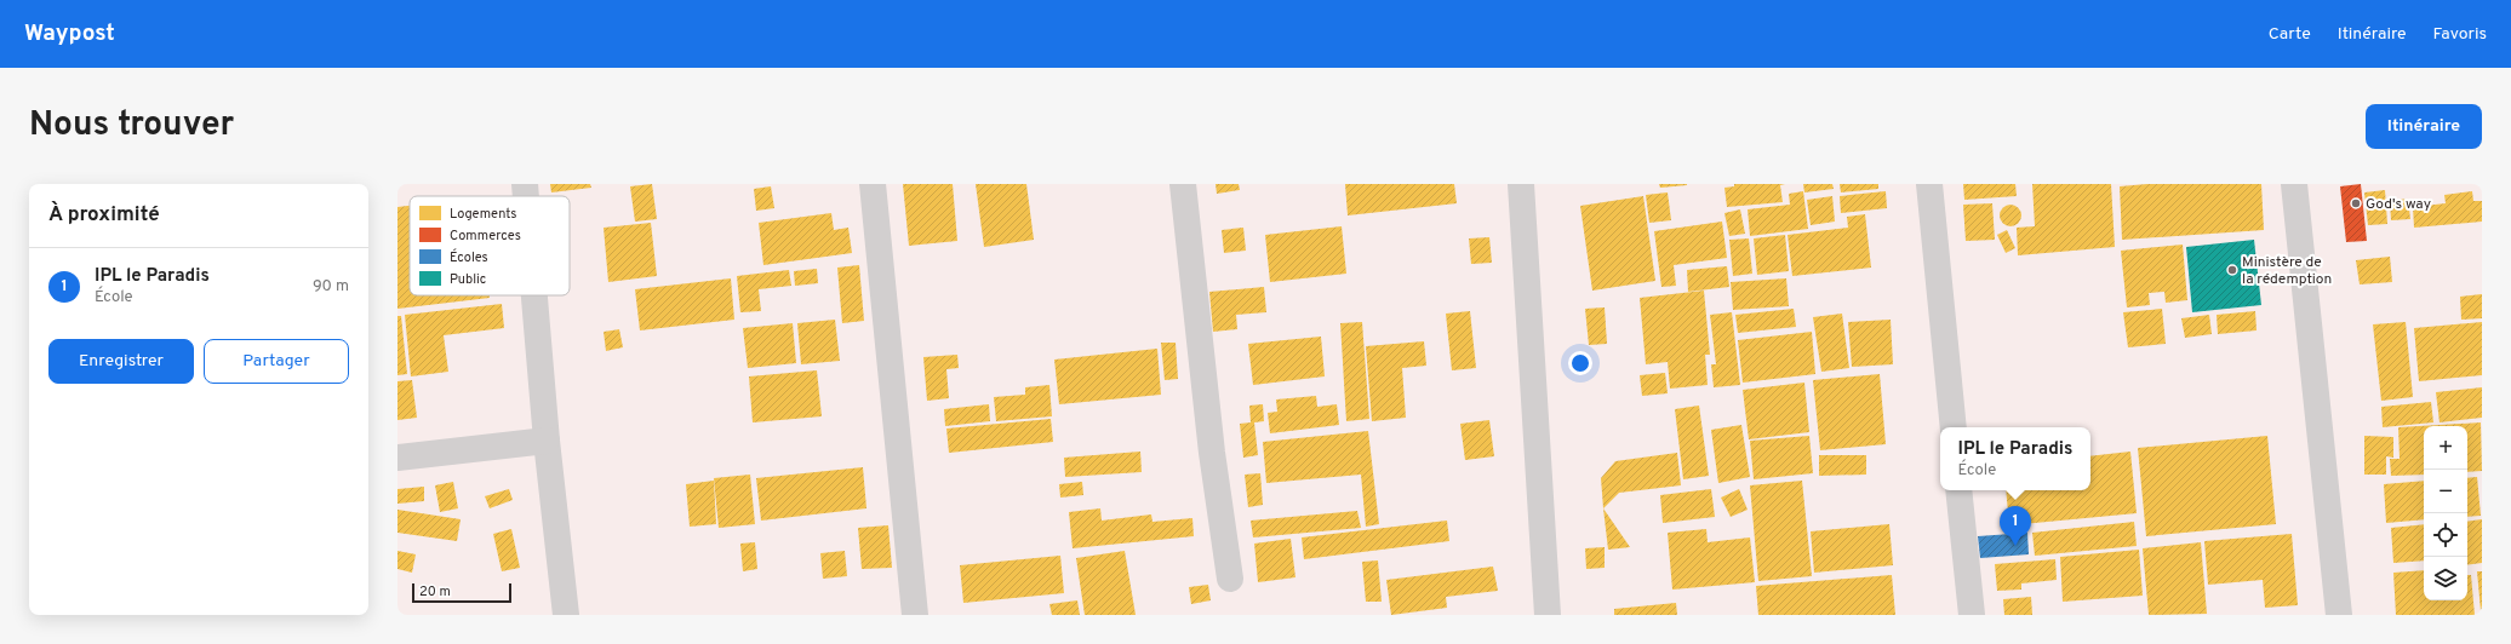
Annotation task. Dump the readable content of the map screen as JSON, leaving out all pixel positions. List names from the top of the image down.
{
  "places": ["God's way", "Ministère de la rédemption"],
  "legend": [
    "Logements",
    "Commerces",
    "Écoles",
    "Public"
  ],
  "scale_bar": "20 m",
  "page": {
    "header": "Waypost",
    "nav": ["Carte", "Itinéraire", "Favoris"],
    "title": "Nous trouver",
    "buttons": [
      "Itinéraire",
      ["Enregistrer", "Partager"]
    ],
    "heading": "À proximité",
    "list": [
      {
        "mark": "1",
        "name": "IPL le Paradis",
        "note": "École",
        "value": "90 m"
      }
    ],
    "map_buttons": ["+", "−"],
    "popup": ["IPL le Paradis", "École"],
    "pins": "1",
    "scale": "20 m"
  }
}
